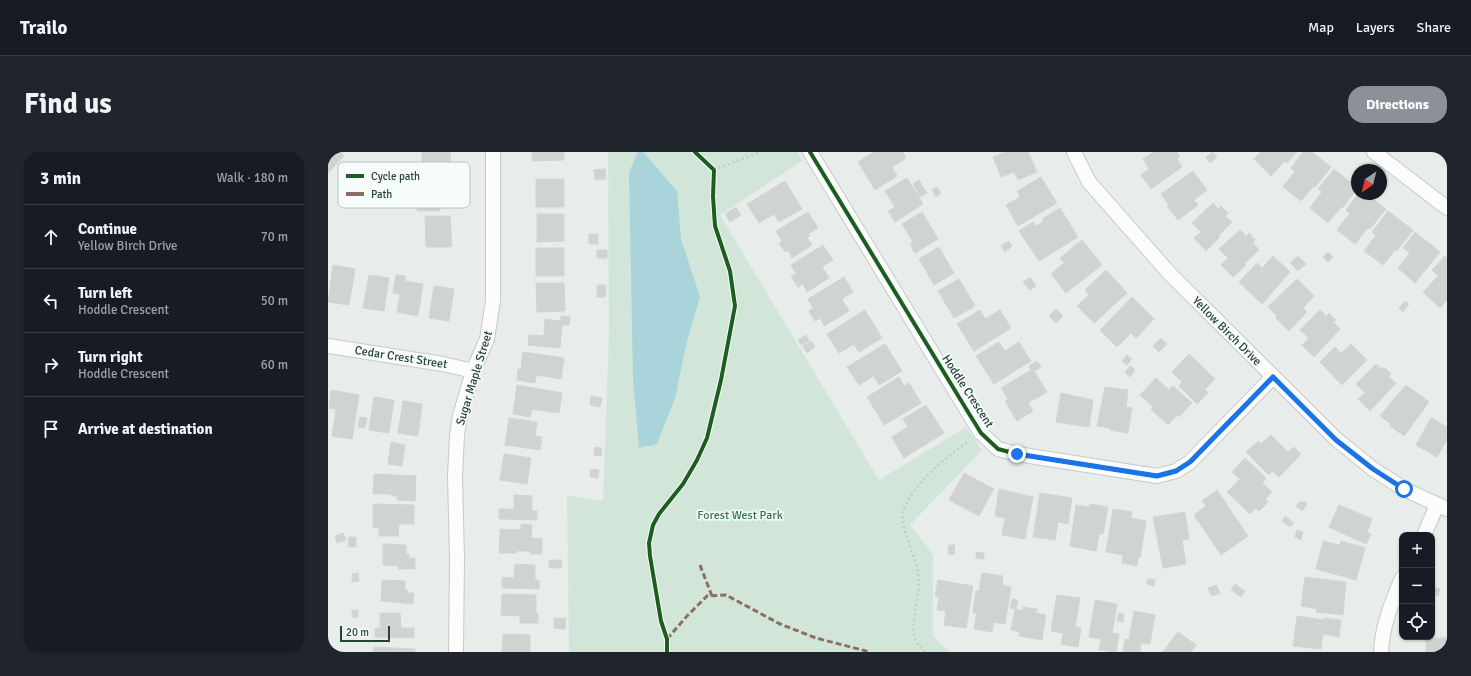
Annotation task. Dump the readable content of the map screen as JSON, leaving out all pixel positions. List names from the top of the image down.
{
  "streets": {
    "street": [
      "Yellow Birch Drive",
      "Cedar Crest Street",
      "Sugar Maple Street",
      "Hoddle Crescent"
    ]
  },
  "crossings": [
    ["Yellow Birch Drive", "Hoddle Crescent"],
    ["Cedar Crest Street", "Sugar Maple Street"]
  ],
  "parks": ["Forest West Park"],
  "legend": ["Cycle path", "Path"],
  "scale_bar": "20 m",
  "north": "bottom left",
  "page": {
    "header": "Trailo",
    "nav": ["Map", "Layers", "Share"],
    "buttons": "Directions",
    "title": "Find us",
    "heading": ["3 min", "Walk · 180 m"],
    "list": [
      ["Continue", "Yellow Birch Drive", "70 m"],
      ["Turn left", "Hoddle Crescent", "50 m"],
      ["Turn right", "Hoddle Crescent", "60 m"],
      "Arrive at destination"
    ],
    "map_buttons": ["+", "−"],
    "scale": "20 m"
  }
}
